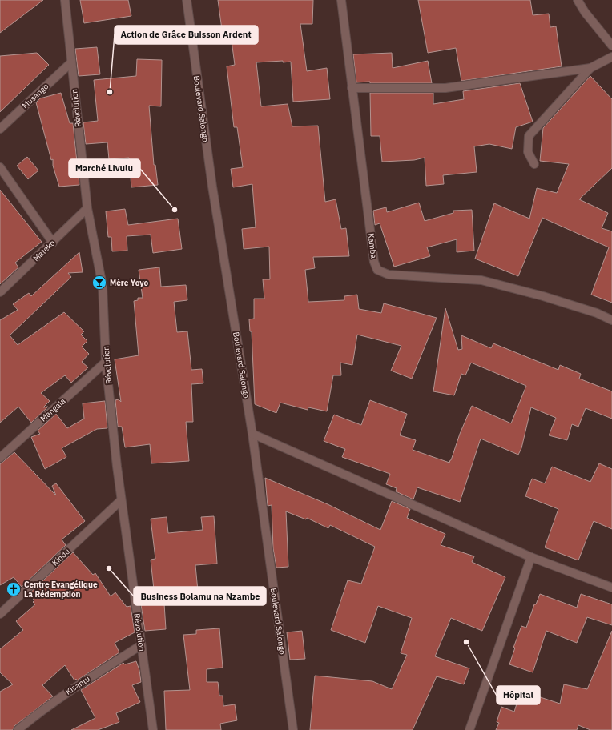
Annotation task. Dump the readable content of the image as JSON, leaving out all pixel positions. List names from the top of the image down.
{
  "streets": {
    "street": [
      "Musango",
      "Révolution",
      "Boulevard Salongo",
      "Kamba",
      "Mateko",
      "Mangala",
      "Kindu",
      "Kisantu"
    ]
  },
  "crossings": [
    ["Musango", "Révolution"],
    ["Révolution", "Mateko"],
    ["Révolution", "Mangala"],
    ["Révolution", "Kindu"],
    ["Révolution", "Kisantu"]
  ],
  "places": {
    "other": [
      "Action de Grâce Buisson Ardent",
      "Marché Livulu",
      "Business Bolamu na Nzambe",
      "Hôpital"
    ],
    "bar": ["Mère Yoyo"],
    "church": ["Centre Evangélique La Rédemption"]
  }
}
